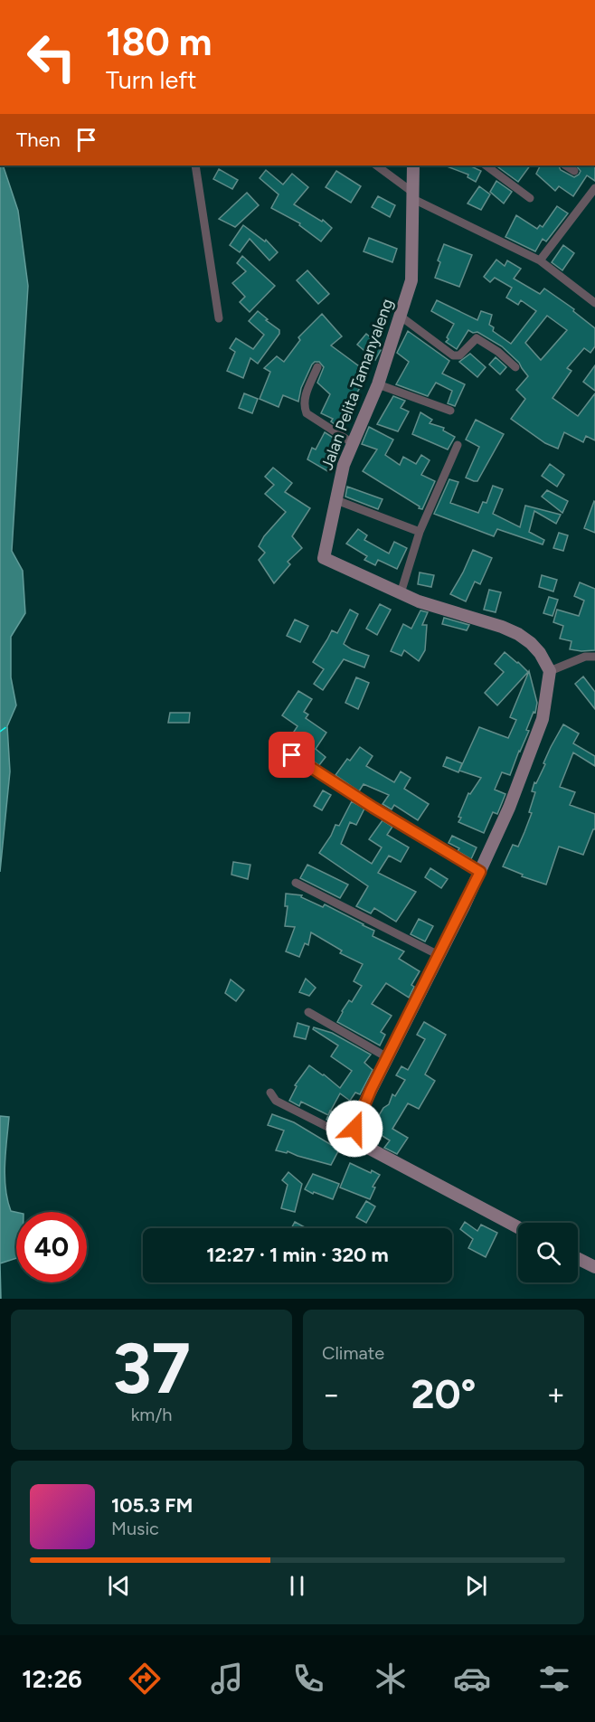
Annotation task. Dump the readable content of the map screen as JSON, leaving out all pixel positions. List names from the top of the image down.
{
  "streets": {
    "street": ["Jalan Pelita Tamanyaleng"]
  },
  "page": {
    "turn": ["180 m", "Turn left"],
    "then": "Then",
    "limit": "40",
    "trip": "12:27 · 1 min · 320 m",
    "tile": [
      ["37", "km/h"],
      "Climate"
    ],
    "heat": ["−", "20°", "+"],
    "song": ["105.3 FM", "Music"],
    "tabs": "12:26"
  }
}
